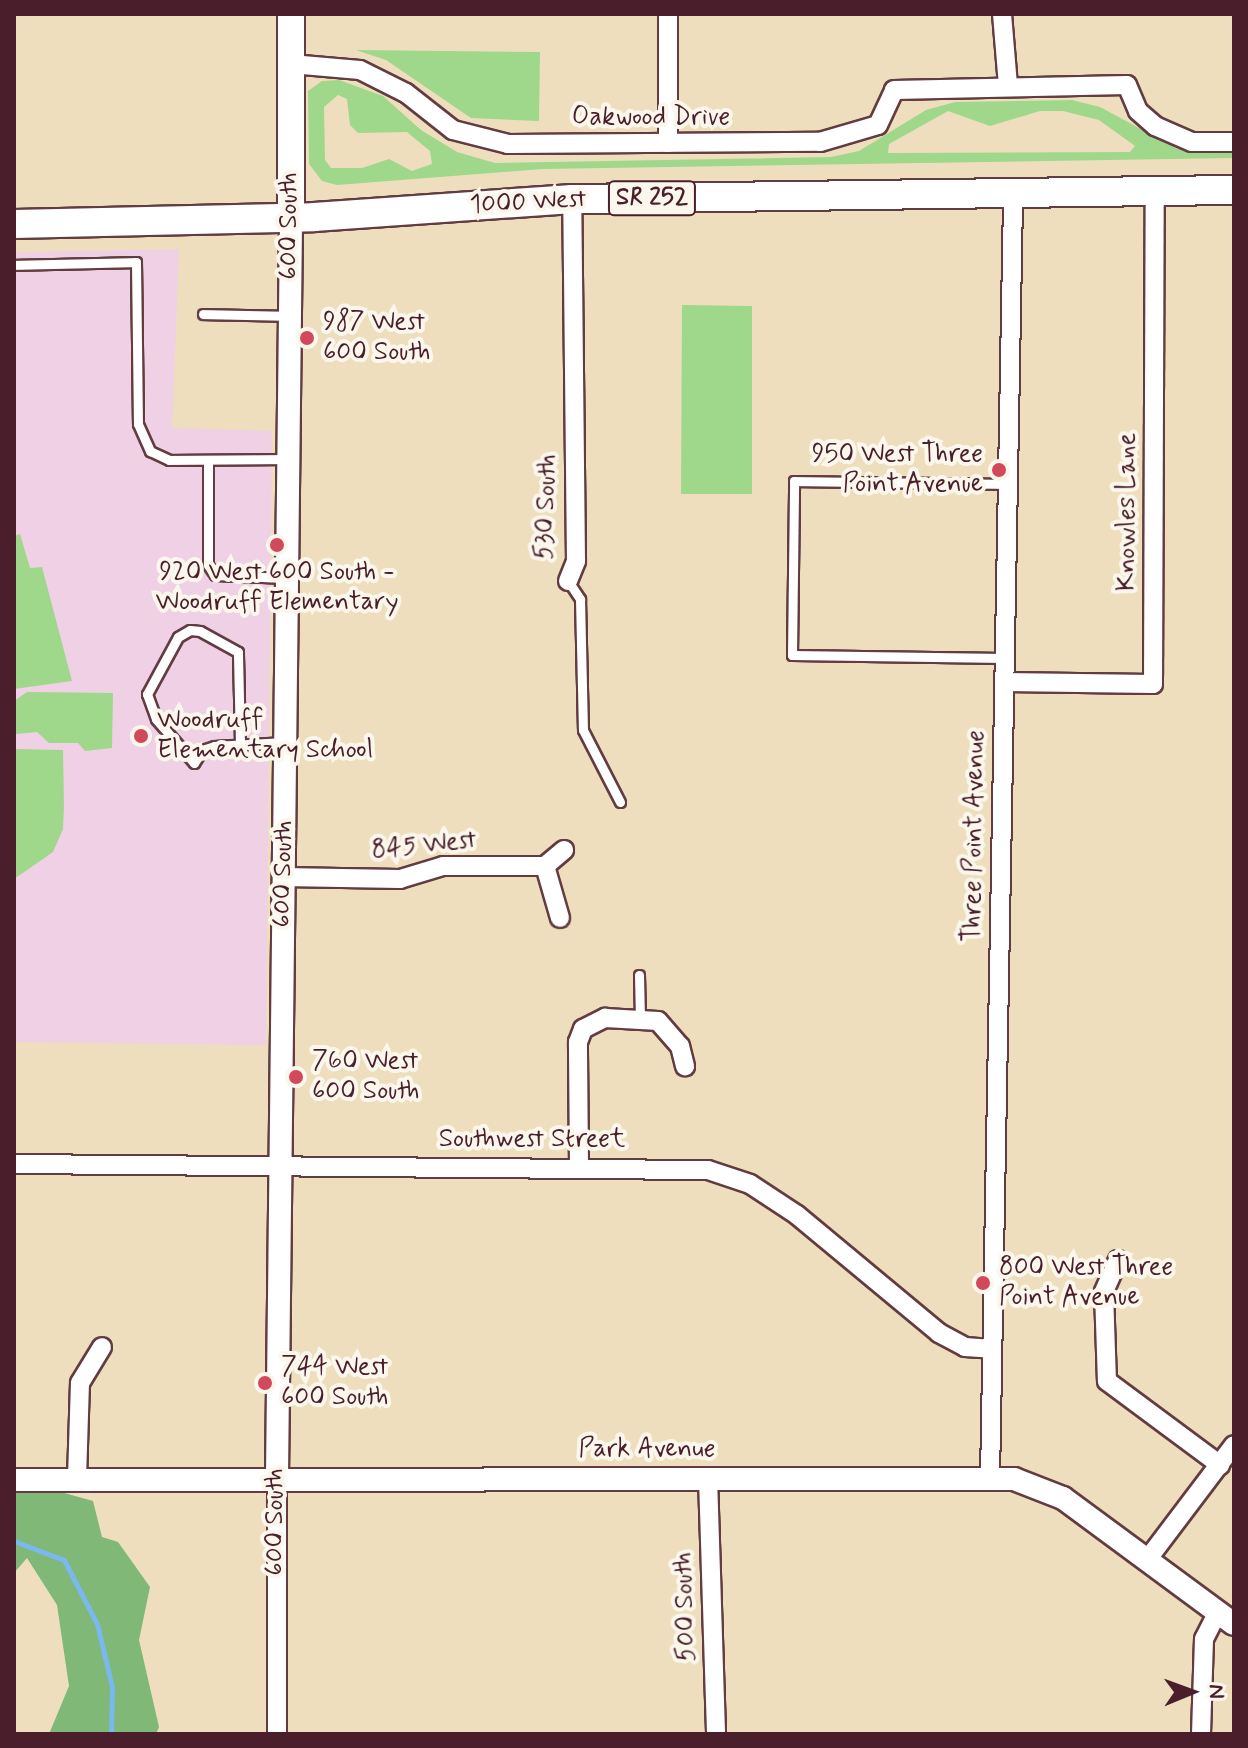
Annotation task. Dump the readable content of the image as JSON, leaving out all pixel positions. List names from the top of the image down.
{
  "streets": {
    "main road": ["SR 252", "1000 West", "600 South"],
    "street": [
      "Oakwood Drive",
      "530 South",
      "Knowles Lane",
      "Three Point Avenue",
      "845 West",
      "Southwest Street",
      "Park Avenue",
      "500 South"
    ]
  },
  "crossings": [
    ["Oakwood Drive", "600 South"],
    ["1000 West", "600 South"],
    ["1000 West", "530 South"],
    ["1000 West", "Knowles Lane"],
    ["1000 West", "Three Point Avenue"],
    ["600 South", "845 West"],
    ["600 South", "Southwest Street"],
    ["600 South", "Park Avenue"],
    ["Knowles Lane", "Three Point Avenue"],
    ["Three Point Avenue", "Southwest Street"],
    ["Three Point Avenue", "Park Avenue"],
    ["Park Avenue", "500 South"]
  ],
  "places": [
    "987 West 600 South",
    "950 West Three Point Avenue",
    "920 West 600 South - Woodruff Elementary",
    "Woodruff Elementary School",
    "760 West 600 South",
    "800 West Three Point Avenue",
    "744 West 600 South"
  ],
  "north": "right"
}
